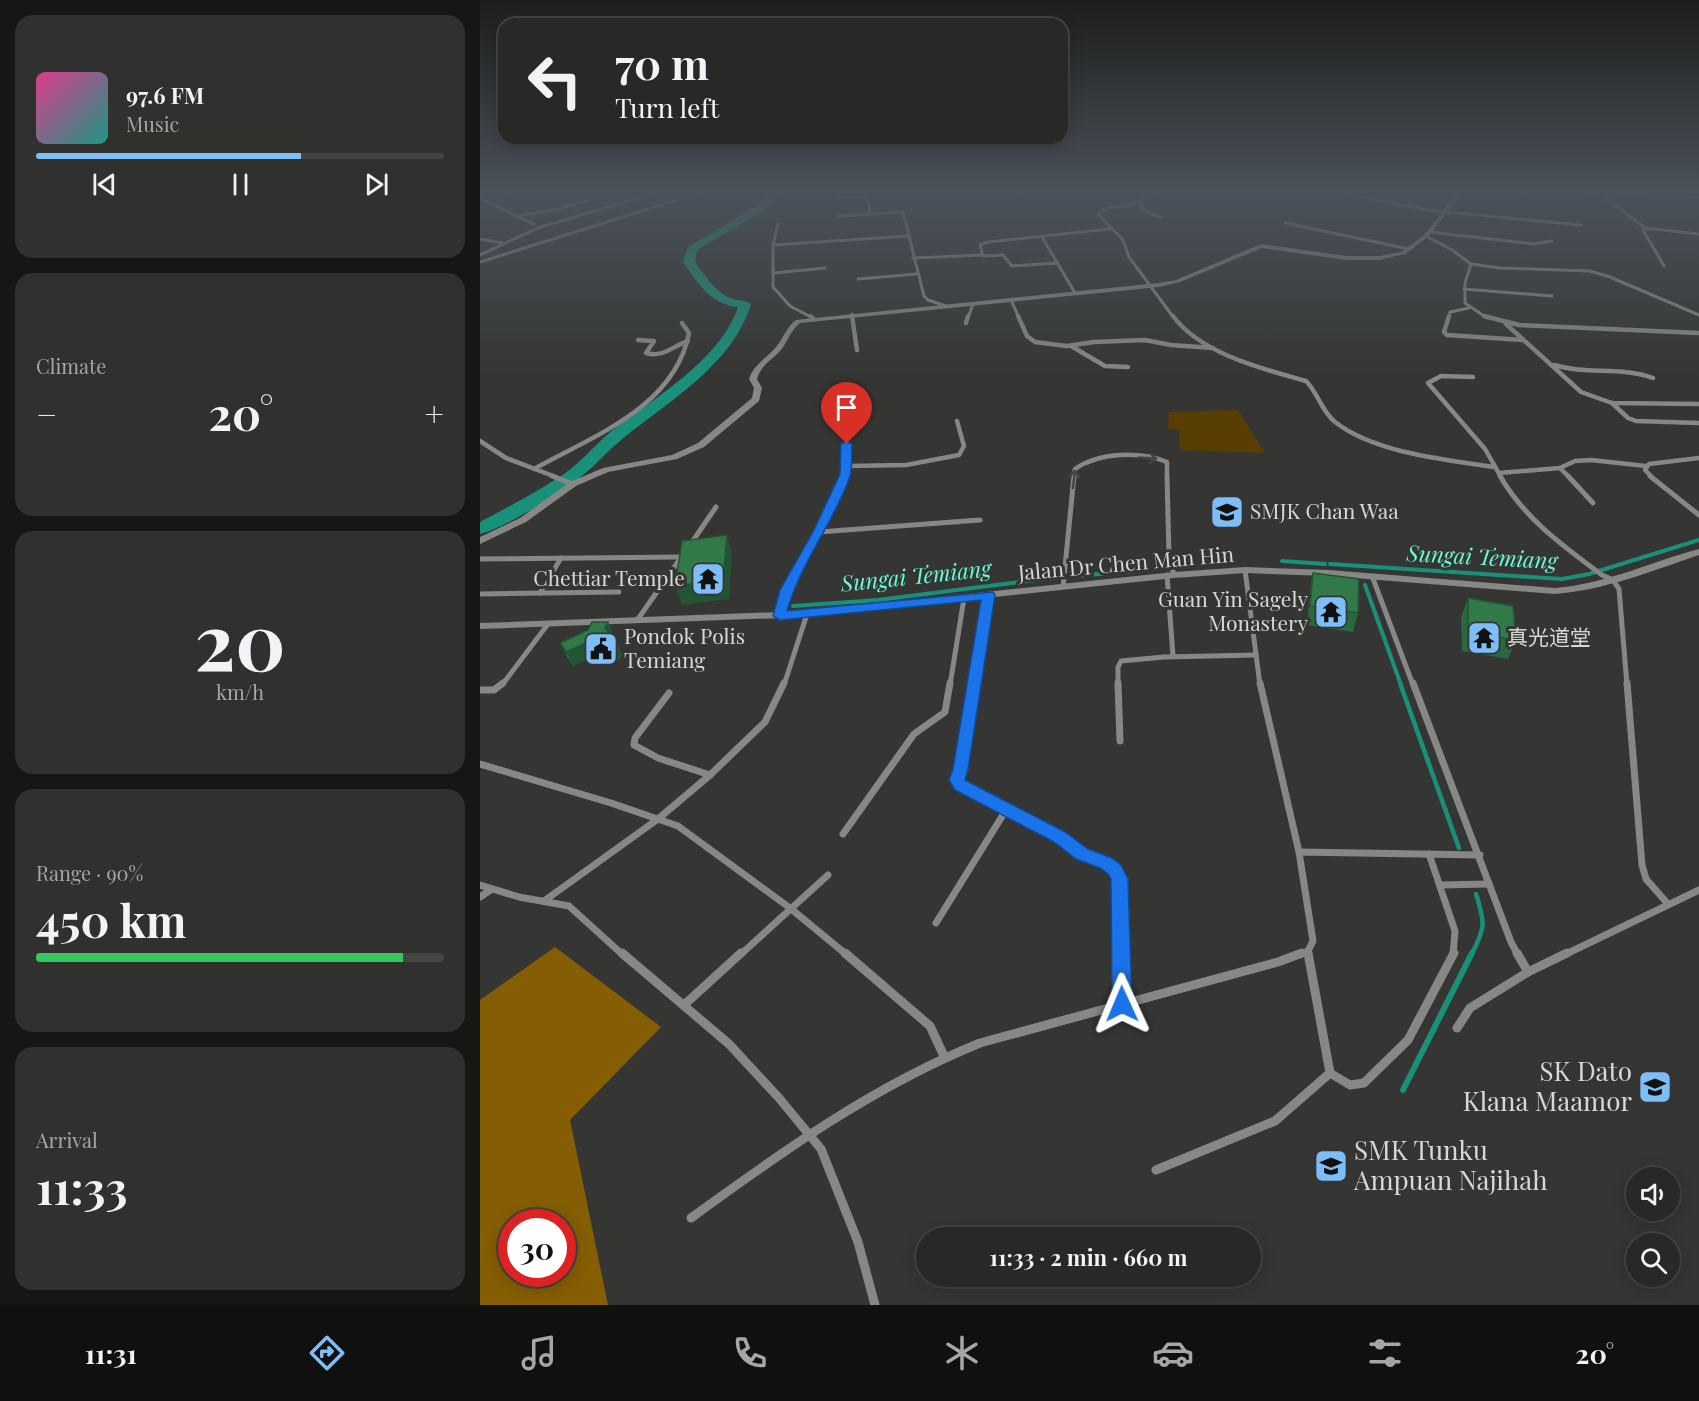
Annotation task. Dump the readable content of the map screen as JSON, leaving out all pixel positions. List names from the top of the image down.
{
  "streets": {
    "street": ["Jalan Dr Chen Man Hin"]
  },
  "water": ["Sungai Temiang"],
  "places": {
    "school or university": ["SMJK Chan Waa", "SK Dato Klana Maamor", "SMK Tunku Ampuan Najihah"],
    "temple": ["Chettiar Temple", "Guan Yin Sagely Monastery", "真光道堂"],
    "public building": ["Pondok Polis Temiang"]
  },
  "page": {
    "turn": ["70 m", "Turn left"],
    "song": ["97.6 FM", "Music"],
    "tile": [
      "Climate",
      ["20", "km/h"],
      ["Range · 90%", "450 km"],
      ["Arrival", "11:33"]
    ],
    "heat": ["−", "20°", "+"],
    "limit": "30",
    "trip": "11:33 · 2 min · 660 m",
    "tabs": ["11:31", "20°"]
  }
}
